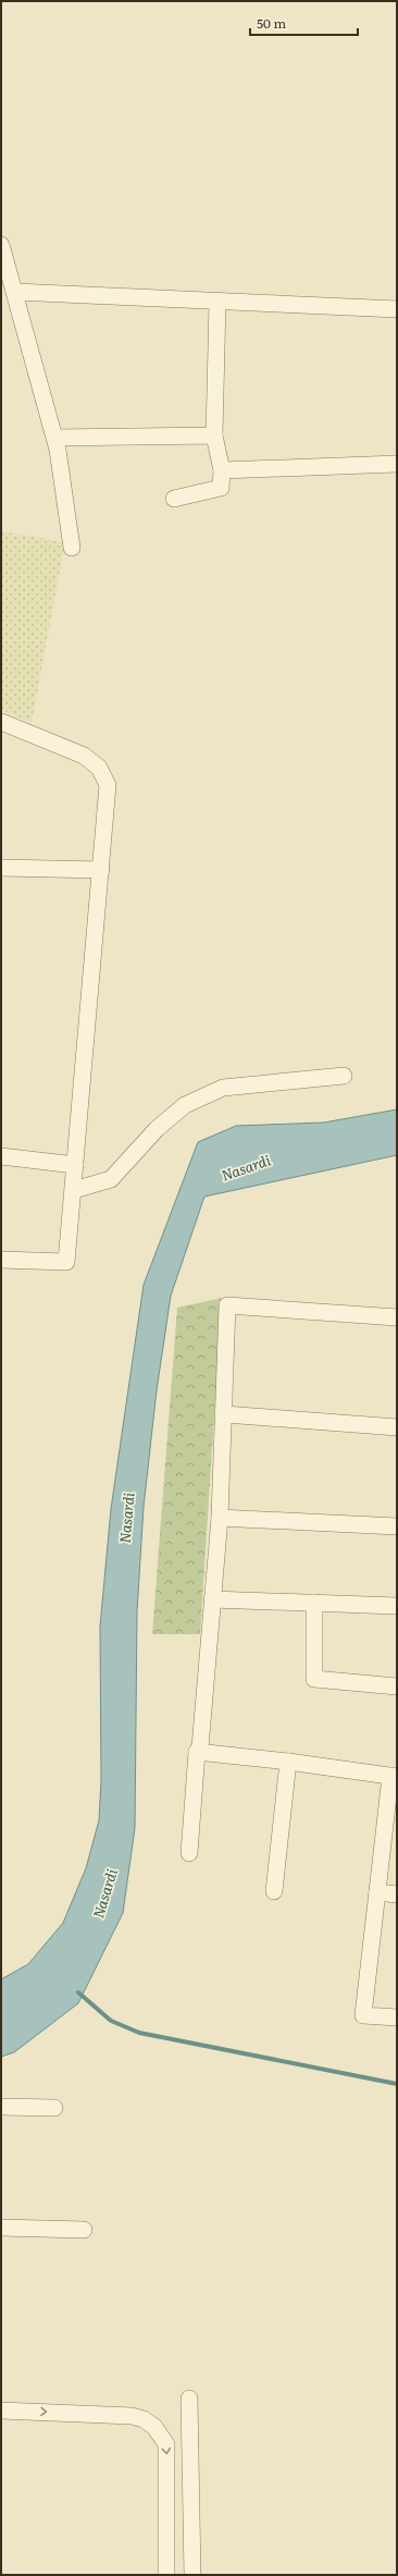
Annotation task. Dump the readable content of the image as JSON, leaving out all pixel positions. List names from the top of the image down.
{
  "water": ["Nasardi"],
  "scale_bar": "50 m"
}
